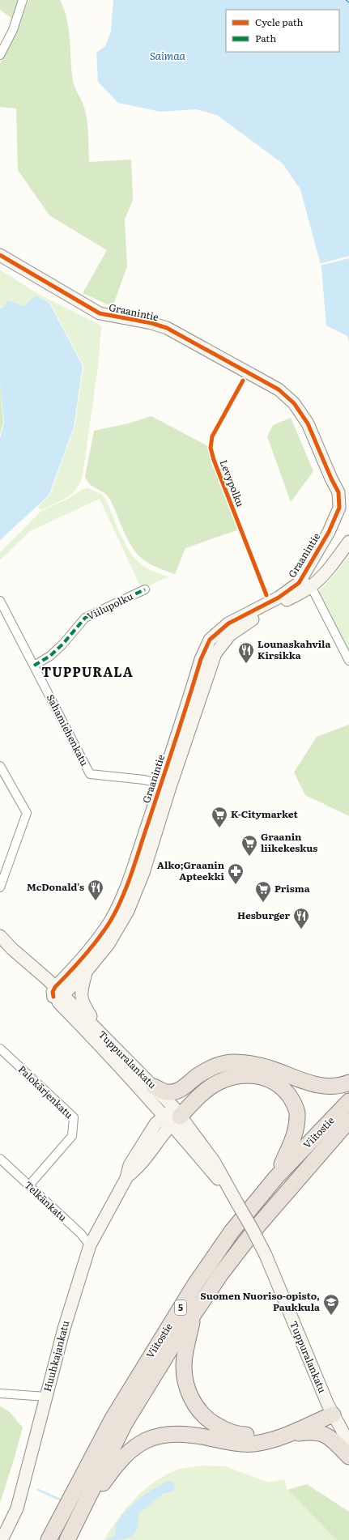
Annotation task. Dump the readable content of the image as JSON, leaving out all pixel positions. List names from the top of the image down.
{
  "streets": {
    "highway": ["Viitostie", "5"],
    "street": [
      "Graanintie",
      "Viilupolku",
      "Sahamiehenkatu",
      "Tuppuralankatu",
      "Palokärjenkatu",
      "Telkänkatu",
      "Huuhkajankatu"
    ],
    "cycle path": ["Levypolku"]
  },
  "crossings": [
    ["Graanintie", "Sahamiehenkatu"],
    ["Graanintie", "Tuppuralankatu"],
    ["Viilupolku", "Sahamiehenkatu"],
    ["Tuppuralankatu", "Huuhkajankatu"],
    ["Palokärjenkatu", "Telkänkatu"],
    ["Telkänkatu", "Huuhkajankatu"]
  ],
  "districts": ["TUPPURALA"],
  "water": ["Saimaa"],
  "places": {
    "restaurant": ["Lounaskahvila Kirsikka", "McDonald's", "Hesburger"],
    "supermarket": ["K-Citymarket", "Graanin liikekeskus", "Prisma"],
    "pharmacy": ["Alko;Graanin Apteekki"],
    "school or university": ["Suomen Nuoriso-opisto, Paukkula"]
  },
  "legend": ["Cycle path", "Path"]
}
